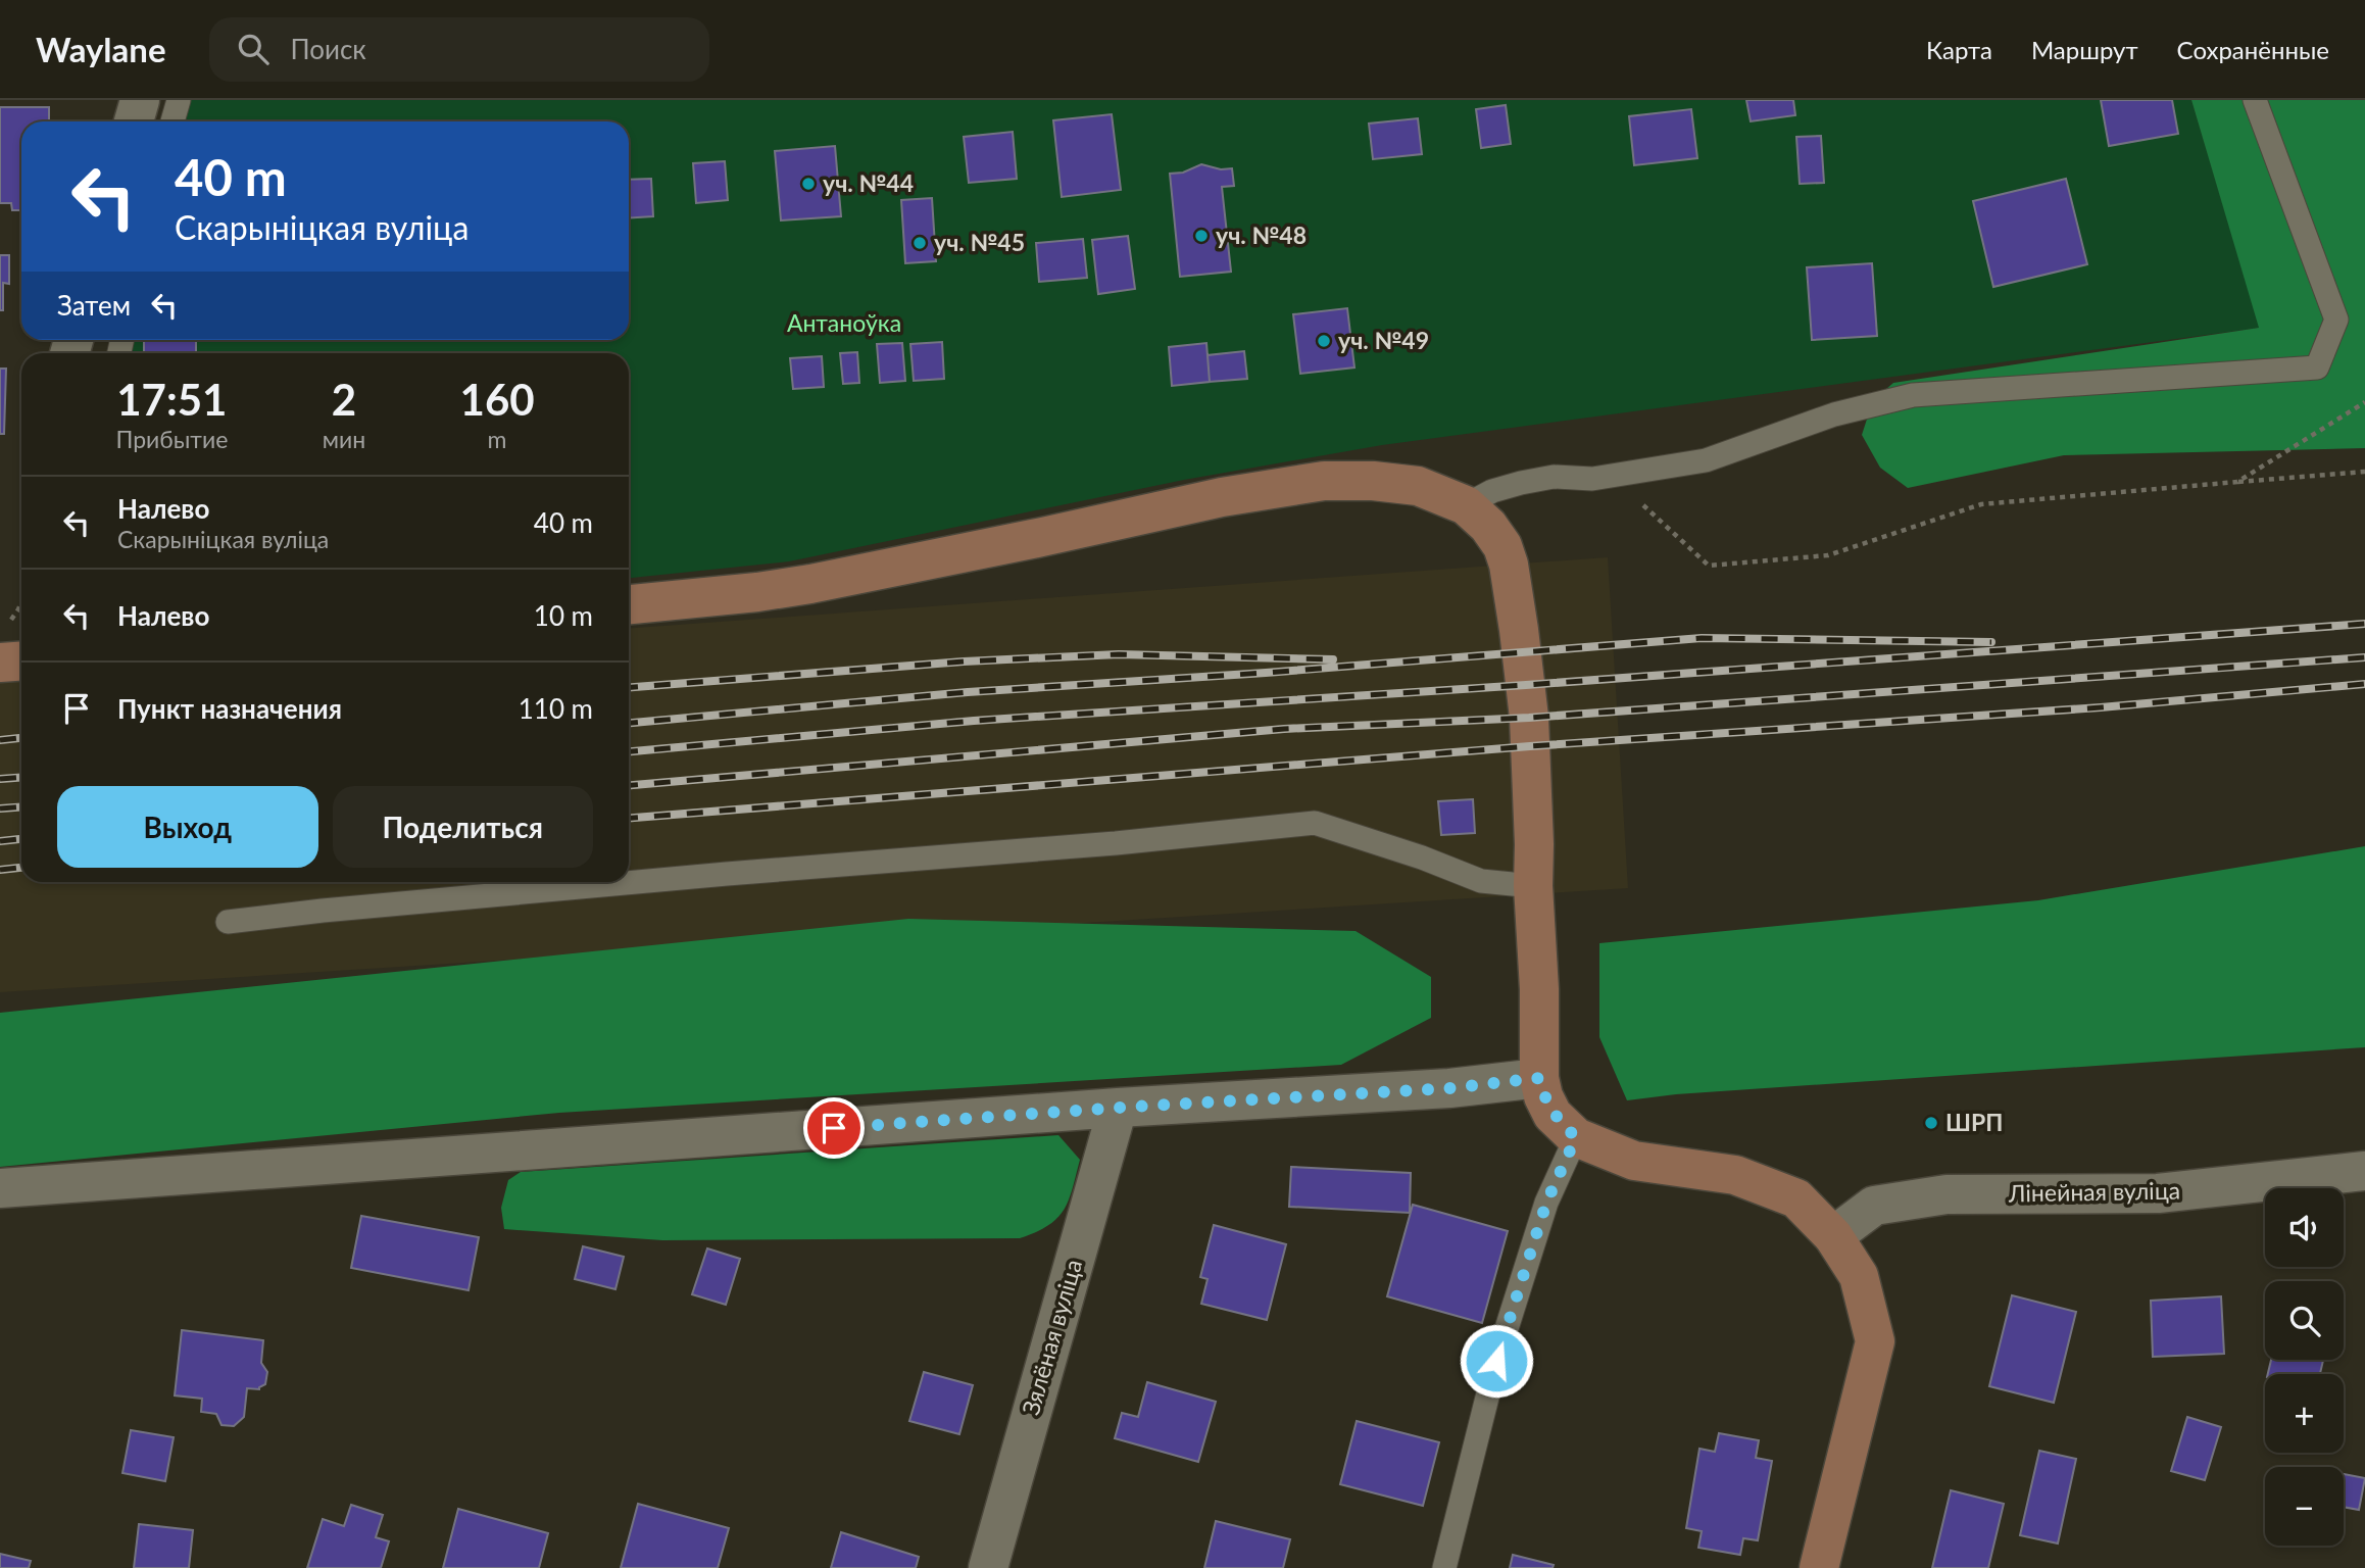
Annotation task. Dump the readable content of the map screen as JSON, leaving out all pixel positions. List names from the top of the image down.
{
  "streets": {
    "street": ["Лінейная вуліца", "Зялёная вуліца"]
  },
  "parks": ["Антаноўка"],
  "places": [
    "уч. №44",
    "уч. №48",
    "уч. №45",
    "уч. №49",
    "ШРП"
  ],
  "page": {
    "header": "Waylane",
    "search": "Поиск",
    "nav": ["Карта", "Маршрут", "Сохранённые"],
    "turn": ["40 m", "Скарыніцкая вуліца"],
    "then": "Затем",
    "eta": [
      "17:51",
      "Прибытие",
      "2",
      "мин",
      "160",
      "m"
    ],
    "list": [
      {
        "name": "Налево",
        "note": "Скарыніцкая вуліца",
        "value": "40 m"
      },
      {
        "name": "Налево",
        "value": "10 m"
      },
      {
        "name": "Пункт назначения",
        "value": "110 m"
      }
    ],
    "buttons": ["Выход", "Поделиться"],
    "map_buttons": ["+", "−"]
  }
}
